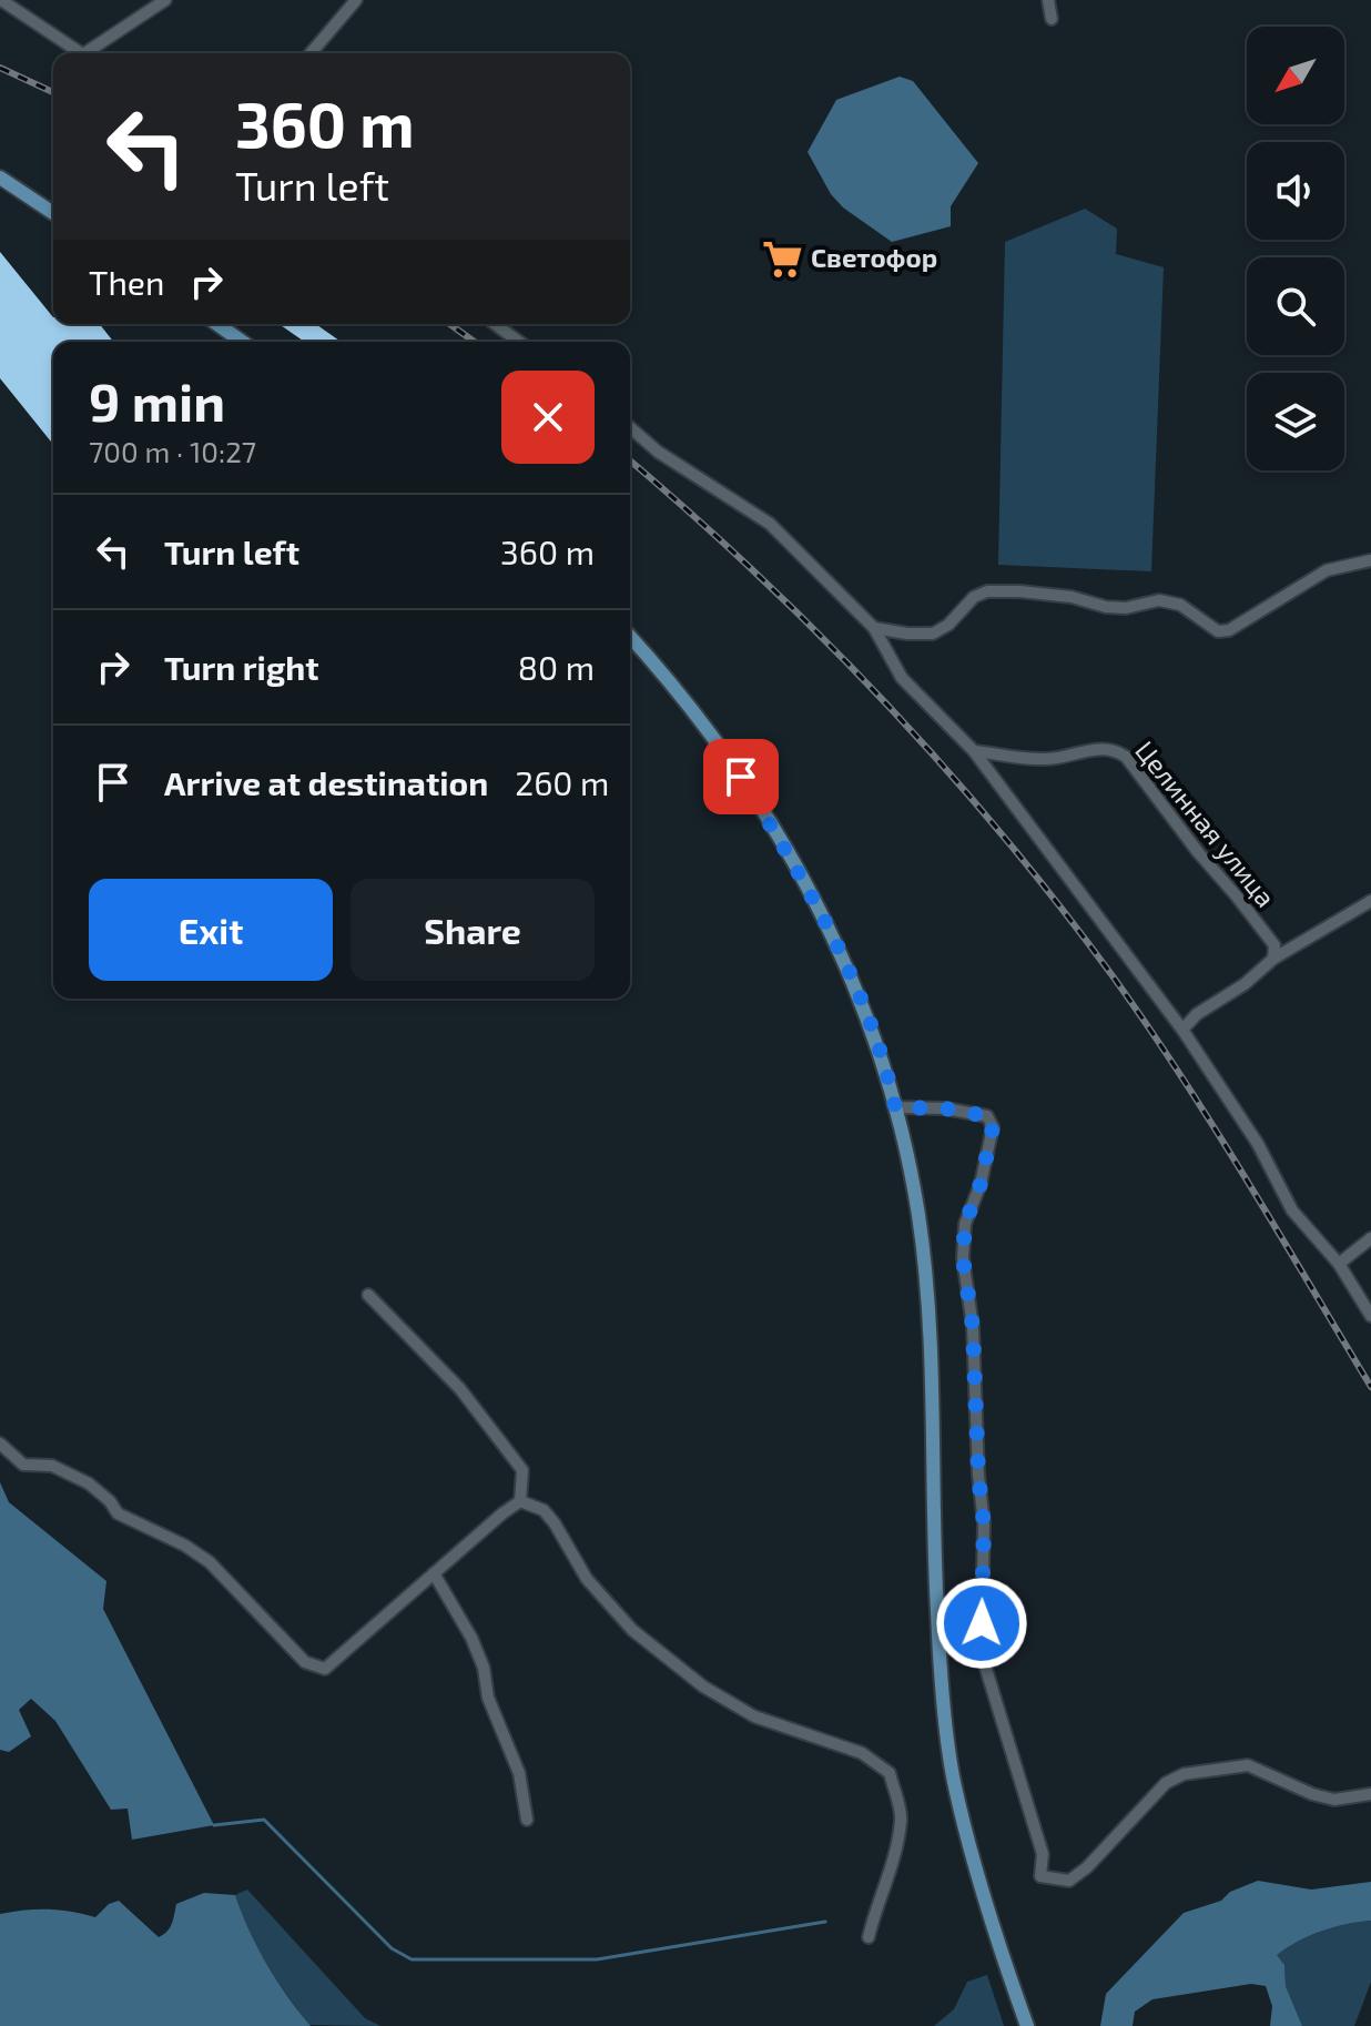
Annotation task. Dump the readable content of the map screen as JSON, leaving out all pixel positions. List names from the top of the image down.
{
  "streets": {
    "street": ["Целинная улица"]
  },
  "places": {
    "supermarket": ["Светофор"]
  },
  "north": "bottom left",
  "page": {
    "turn": ["360 m", "Turn left"],
    "then": "Then",
    "heading": ["9 min", "700 m · 10:27"],
    "list": [
      {
        "name": "Turn left",
        "value": "360 m"
      },
      {
        "name": "Turn right",
        "value": "80 m"
      },
      {
        "name": "Arrive at destination",
        "value": "260 m"
      }
    ],
    "buttons": ["Exit", "Share"]
  }
}
